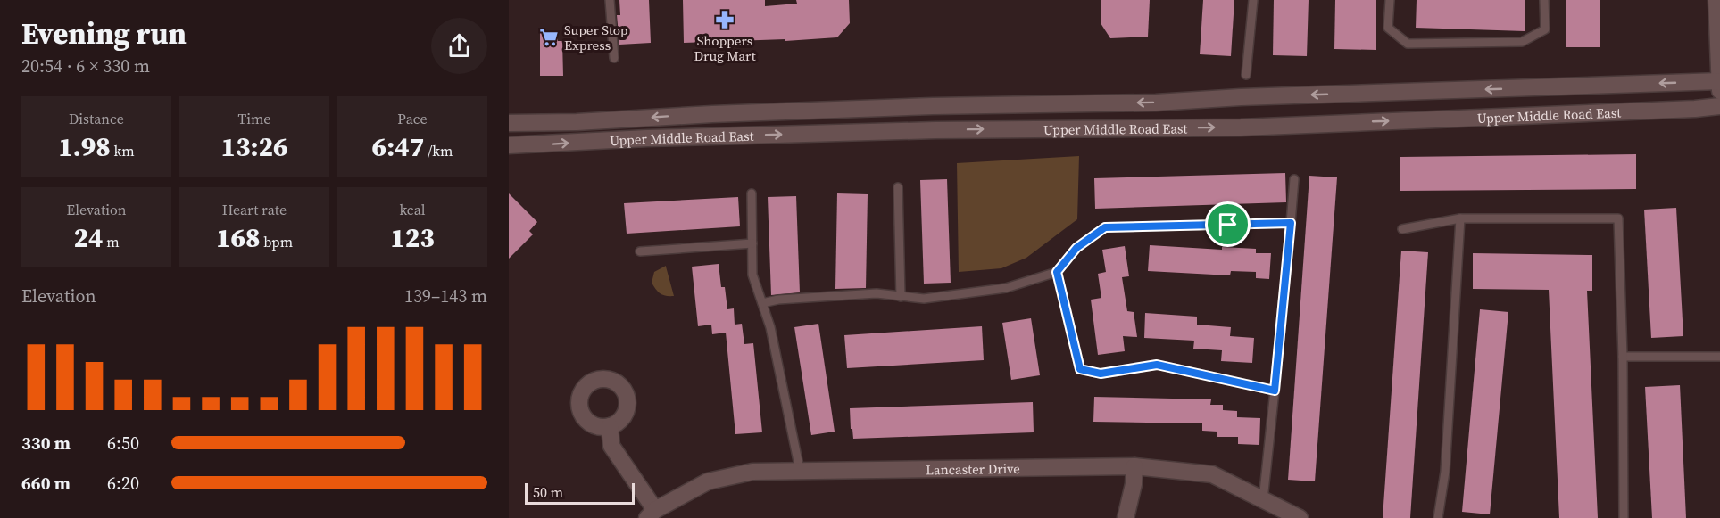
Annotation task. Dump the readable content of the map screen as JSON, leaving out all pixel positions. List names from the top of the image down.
{
  "streets": {
    "main road": ["Upper Middle Road East", "Lancaster Drive"]
  },
  "places": {
    "pharmacy": ["Shoppers Drug Mart"],
    "supermarket": ["Super Stop Express"]
  },
  "scale_bar": "50 m",
  "page": {
    "heading": ["Evening run", "20:54 · 6 × 330 m"],
    "stats": [
      ["Distance", "1.98 km"],
      ["Time", "13:26"],
      ["Pace", "6:47 /km"],
      ["Elevation", "24 m"],
      ["Heart rate", "168 bpm"],
      ["kcal", "123"]
    ],
    "chart": ["Elevation", "139–143 m"],
    "list": [
      {
        "name": "330 m",
        "note": "6:50"
      },
      {
        "name": "660 m",
        "note": "6:20"
      }
    ],
    "scale": "50 m"
  }
}
